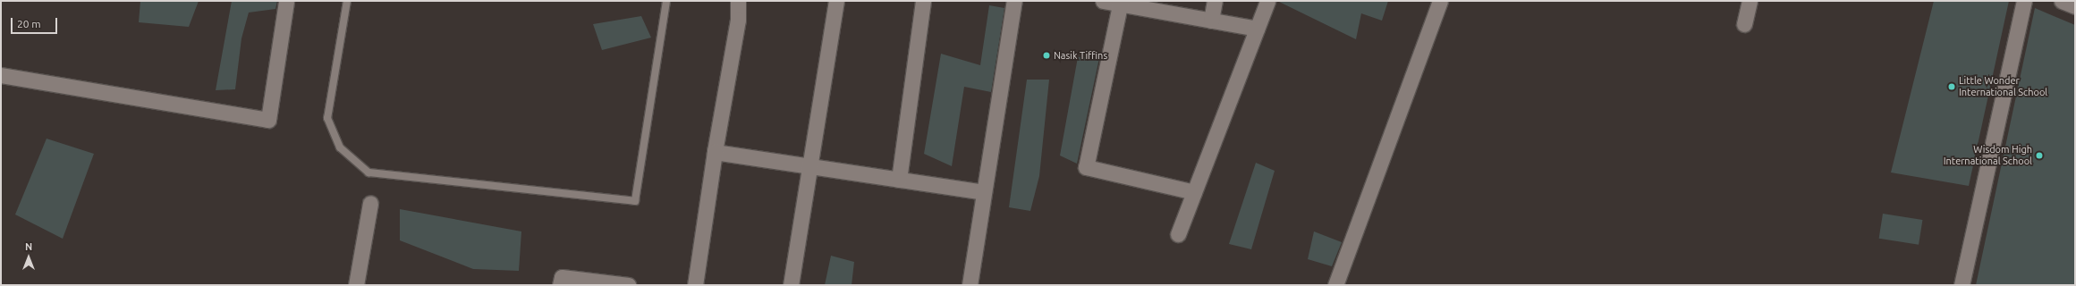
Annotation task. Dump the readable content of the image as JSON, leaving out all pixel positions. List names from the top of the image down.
{
  "places": ["Nasik Tiffins", "Little Wonder International School", "Wisdom High International School"],
  "scale_bar": "20 m",
  "north": "top"
}
